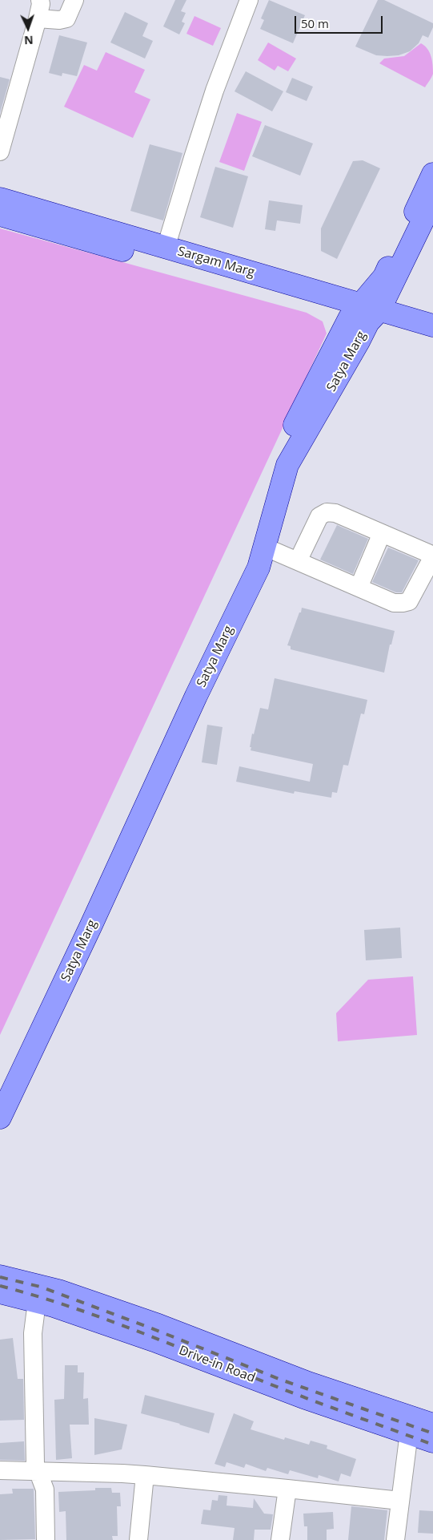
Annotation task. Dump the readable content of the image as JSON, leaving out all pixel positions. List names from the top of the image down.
{
  "streets": {
    "main road": ["Sargam Marg", "Satya Marg", "Drive-in Road"]
  },
  "crossings": [
    ["Sargam Marg", "Satya Marg"]
  ],
  "scale_bar": "50 m",
  "north": "bottom"
}
